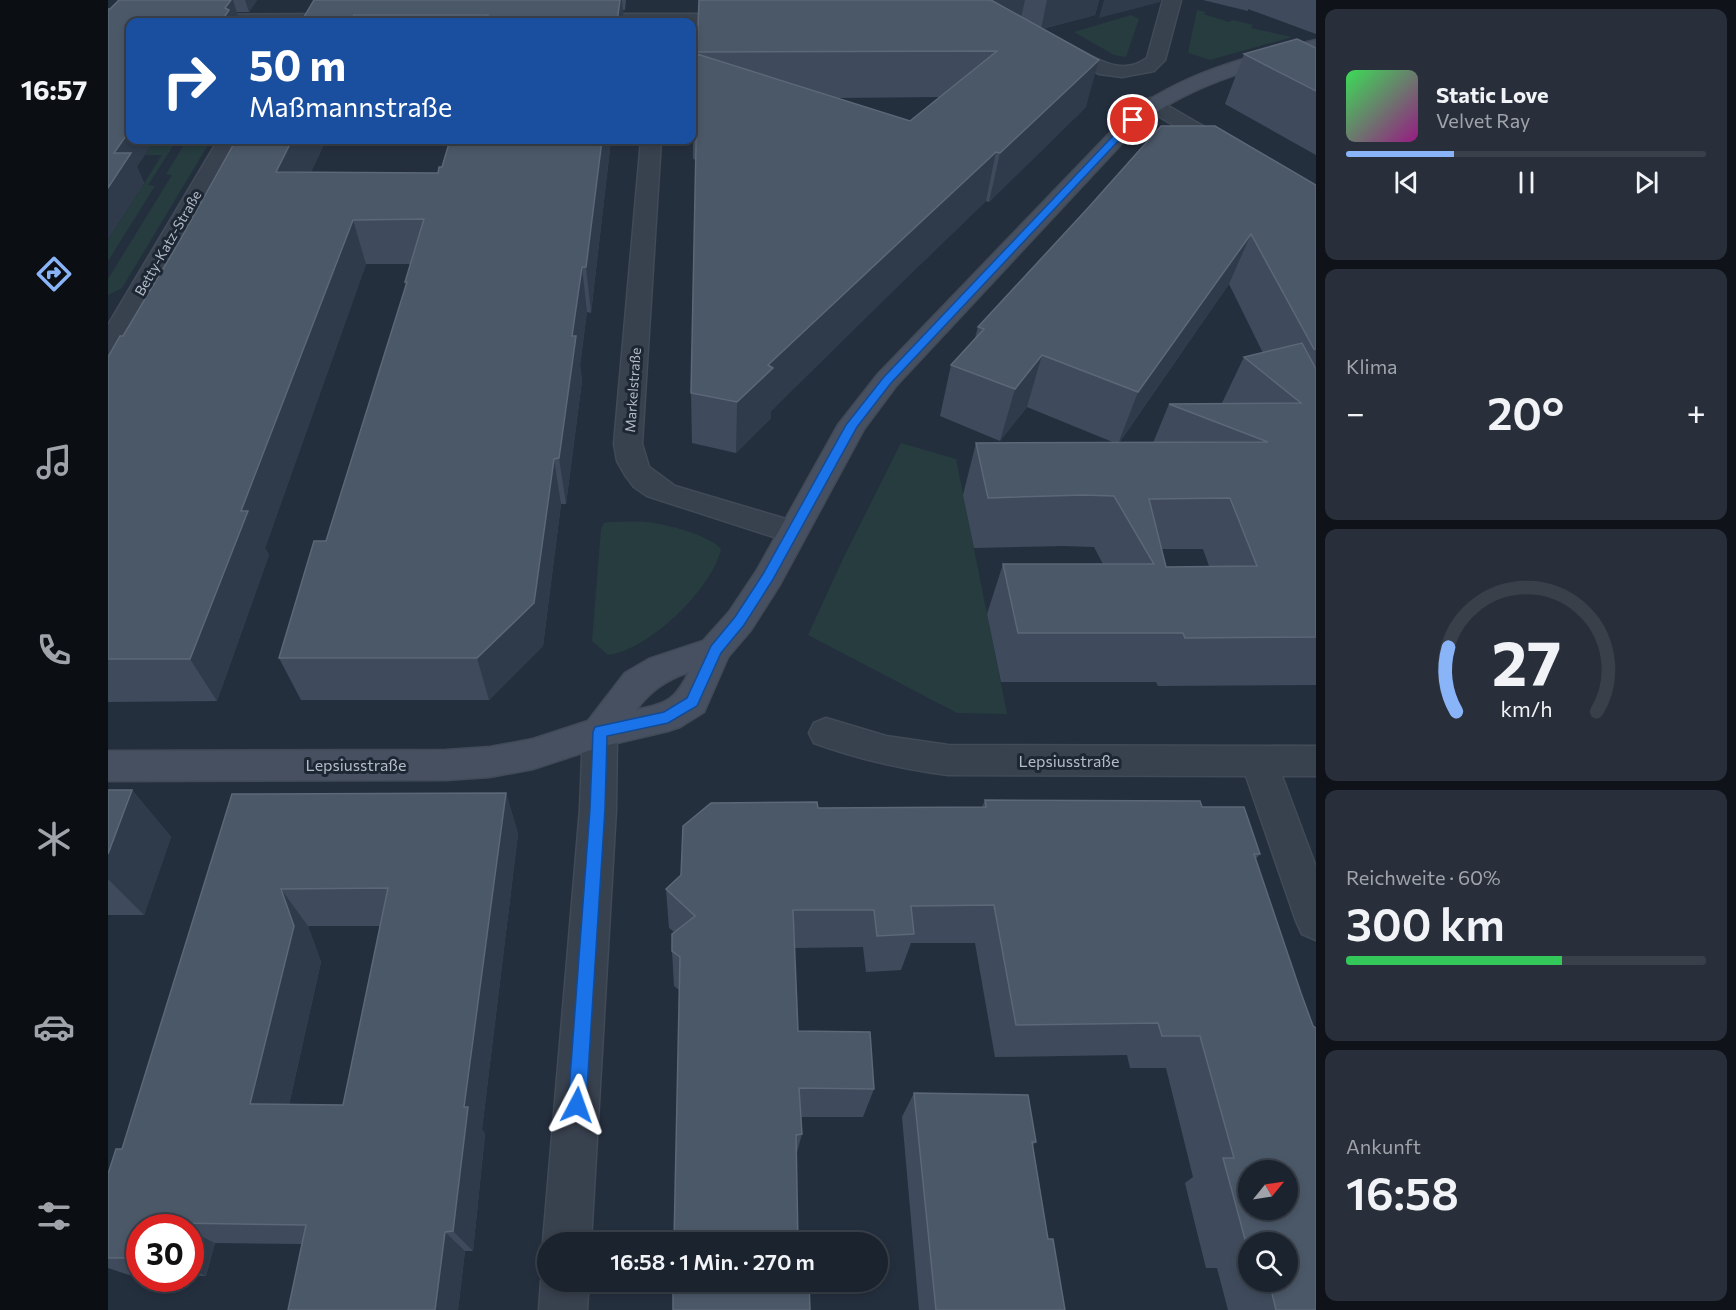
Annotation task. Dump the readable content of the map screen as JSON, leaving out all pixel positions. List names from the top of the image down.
{
  "streets": {
    "street": ["Betty-Katz-Straße", "Markelstraße", "Lepsiusstraße"]
  },
  "north": "top right",
  "page": {
    "tabs": "16:57",
    "turn": ["50 m", "Maßmannstraße"],
    "song": ["Static Love", "Velvet Ray"],
    "tile": [
      "Klima",
      ["Reichweite · 60%", "300 km"],
      ["Ankunft", "16:58"]
    ],
    "heat": ["−", "20°", "+"],
    "limit": "30",
    "trip": "16:58 · 1 Min. · 270 m",
    "gauge": ["27", "km/h"]
  }
}
